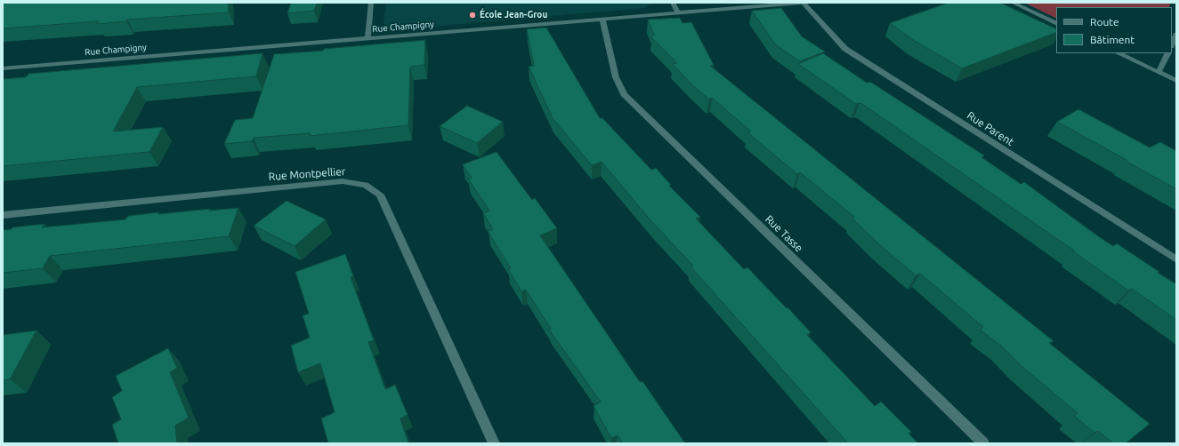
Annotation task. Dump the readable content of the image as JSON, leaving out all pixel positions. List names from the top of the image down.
{
  "streets": {
    "street": [
      "Rue Champigny",
      "Rue Parent",
      "Rue Montpellier",
      "Rue Tasse"
    ]
  },
  "crossings": [
    ["Rue Champigny", "Rue Parent"],
    ["Rue Champigny", "Rue Tasse"]
  ],
  "places": ["École Jean-Grou"],
  "legend": ["Route", "Bâtiment"]
}
